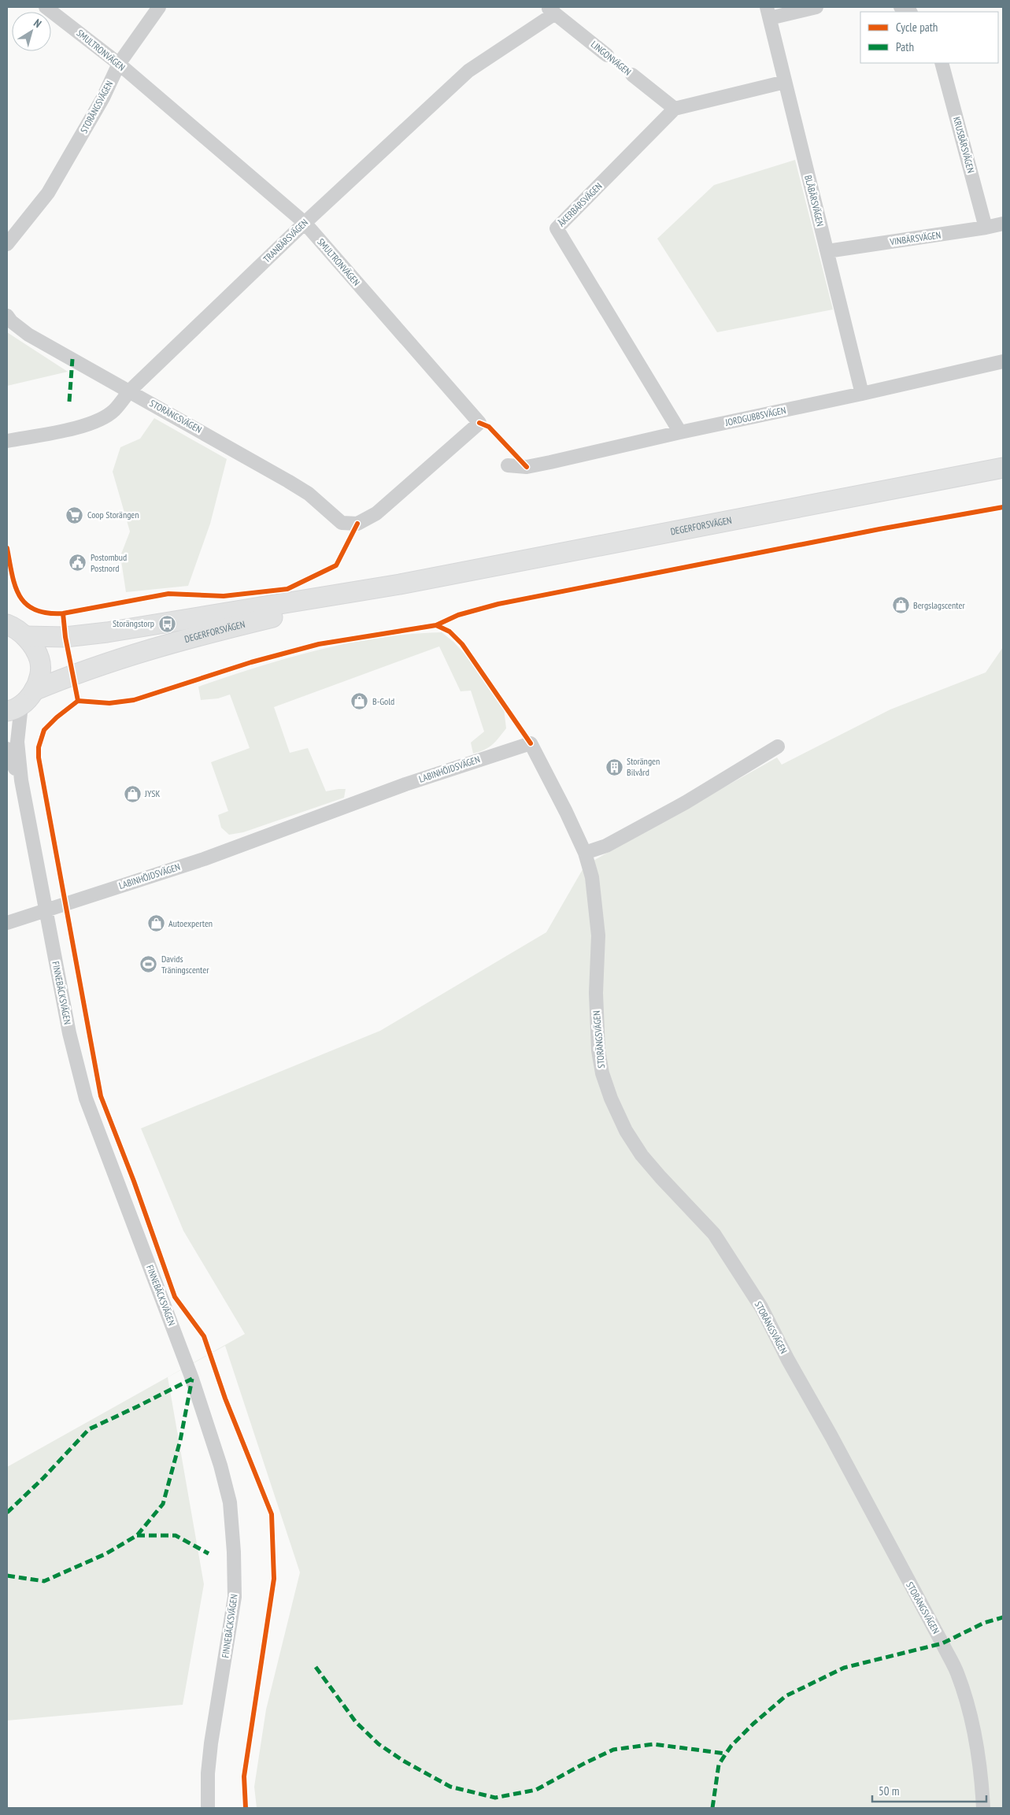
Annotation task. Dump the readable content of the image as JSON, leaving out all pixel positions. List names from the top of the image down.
{
  "streets": {
    "main road": ["DEGERFORSVÄGEN"],
    "street": [
      "SMULTRONVÄGEN",
      "LINGONVÄGEN",
      "STORÄNGSVÄGEN",
      "KRUSBÄRSVÄGEN",
      "BLÅBÄRSVÄGEN",
      "ÅKERBÄRSVÄGEN",
      "VINBÄRSVÄGEN",
      "TRANBÄRSVÄGEN",
      "JORDGUBBSVÄGEN",
      "LABINHÖJDSVÄGEN",
      "FINNEBÄCKSVÄGEN"
    ]
  },
  "crossings": [
    ["SMULTRONVÄGEN", "STORÄNGSVÄGEN"],
    ["SMULTRONVÄGEN", "TRANBÄRSVÄGEN"],
    ["LINGONVÄGEN", "ÅKERBÄRSVÄGEN"],
    ["LINGONVÄGEN", "TRANBÄRSVÄGEN"],
    ["STORÄNGSVÄGEN", "TRANBÄRSVÄGEN"],
    ["STORÄNGSVÄGEN", "LABINHÖJDSVÄGEN"],
    ["KRUSBÄRSVÄGEN", "VINBÄRSVÄGEN"],
    ["BLÅBÄRSVÄGEN", "VINBÄRSVÄGEN"],
    ["BLÅBÄRSVÄGEN", "JORDGUBBSVÄGEN"],
    ["ÅKERBÄRSVÄGEN", "JORDGUBBSVÄGEN"],
    ["LABINHÖJDSVÄGEN", "FINNEBÄCKSVÄGEN"]
  ],
  "places": {
    "supermarket": ["Coop Storängen"],
    "public building": ["Postombud Postnord"],
    "shop": [
      "Bergslagscenter",
      "B-Gold",
      "JYSK",
      "Autoexperten"
    ],
    "bus stop": ["Storängstorp"],
    "building": ["Storängen Bilvård"],
    "sports": ["Davids Träningscenter"]
  },
  "legend": ["Cycle path", "Path"],
  "scale_bar": "50 m",
  "north": "top right"
}
